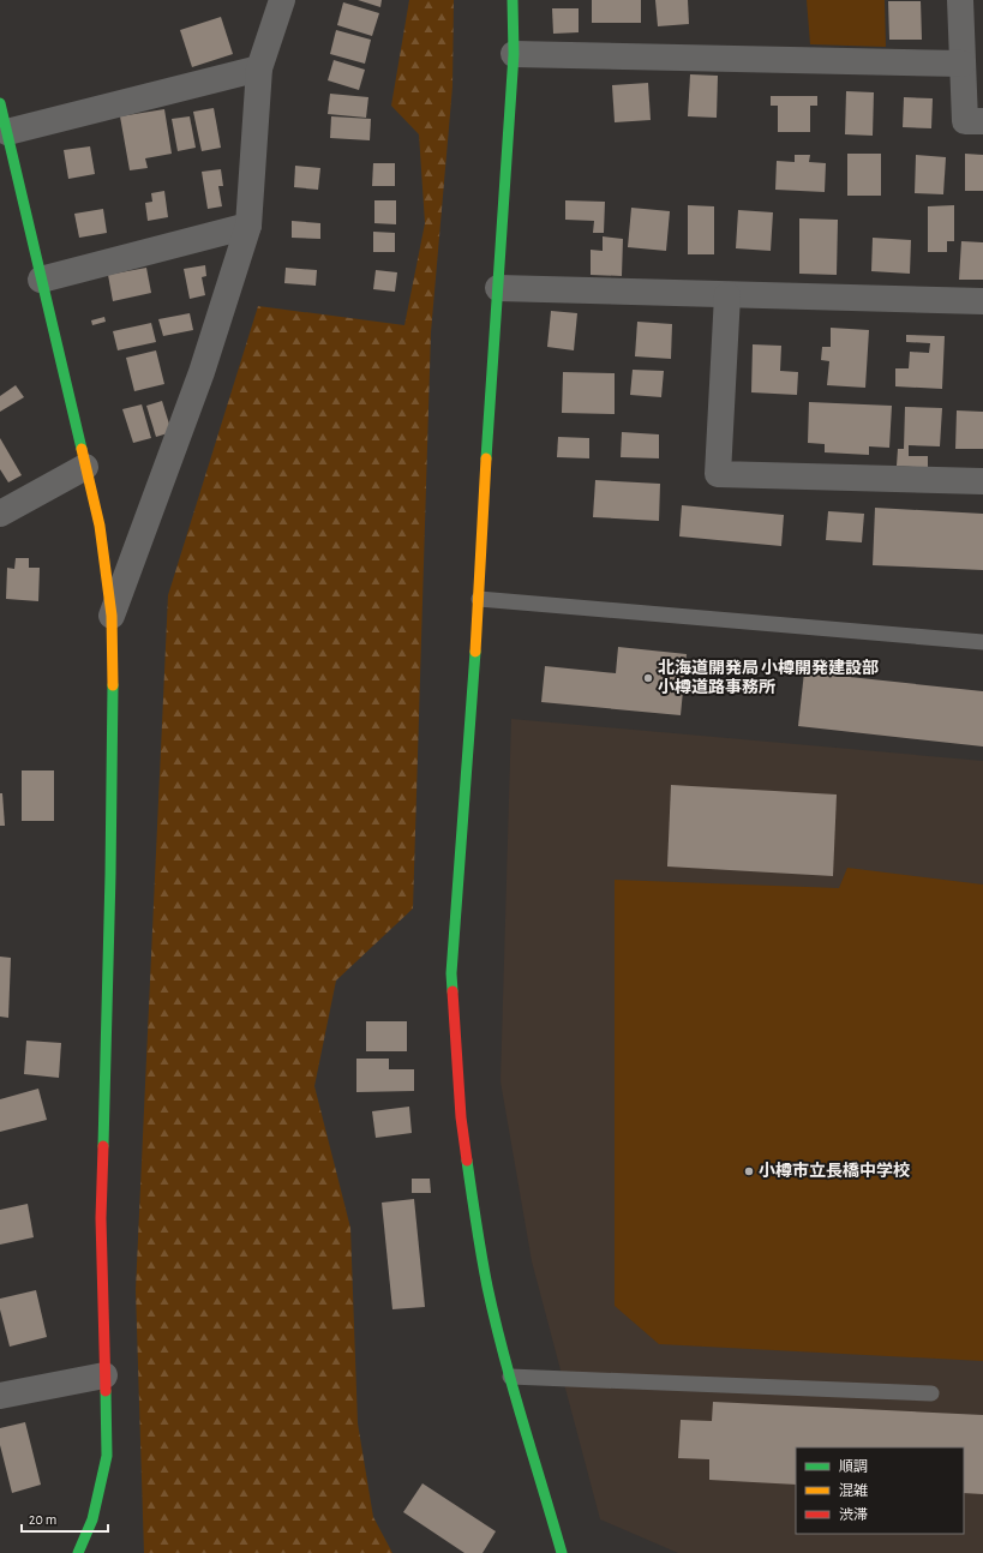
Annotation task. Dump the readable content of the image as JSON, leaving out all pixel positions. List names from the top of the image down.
{
  "places": ["北海道開発局 小樽開発建設部 小樽道路事務所", "小樽市立長橋中学校"],
  "legend": ["順調", "混雑", "渋滞"],
  "scale_bar": "20 m"
}
